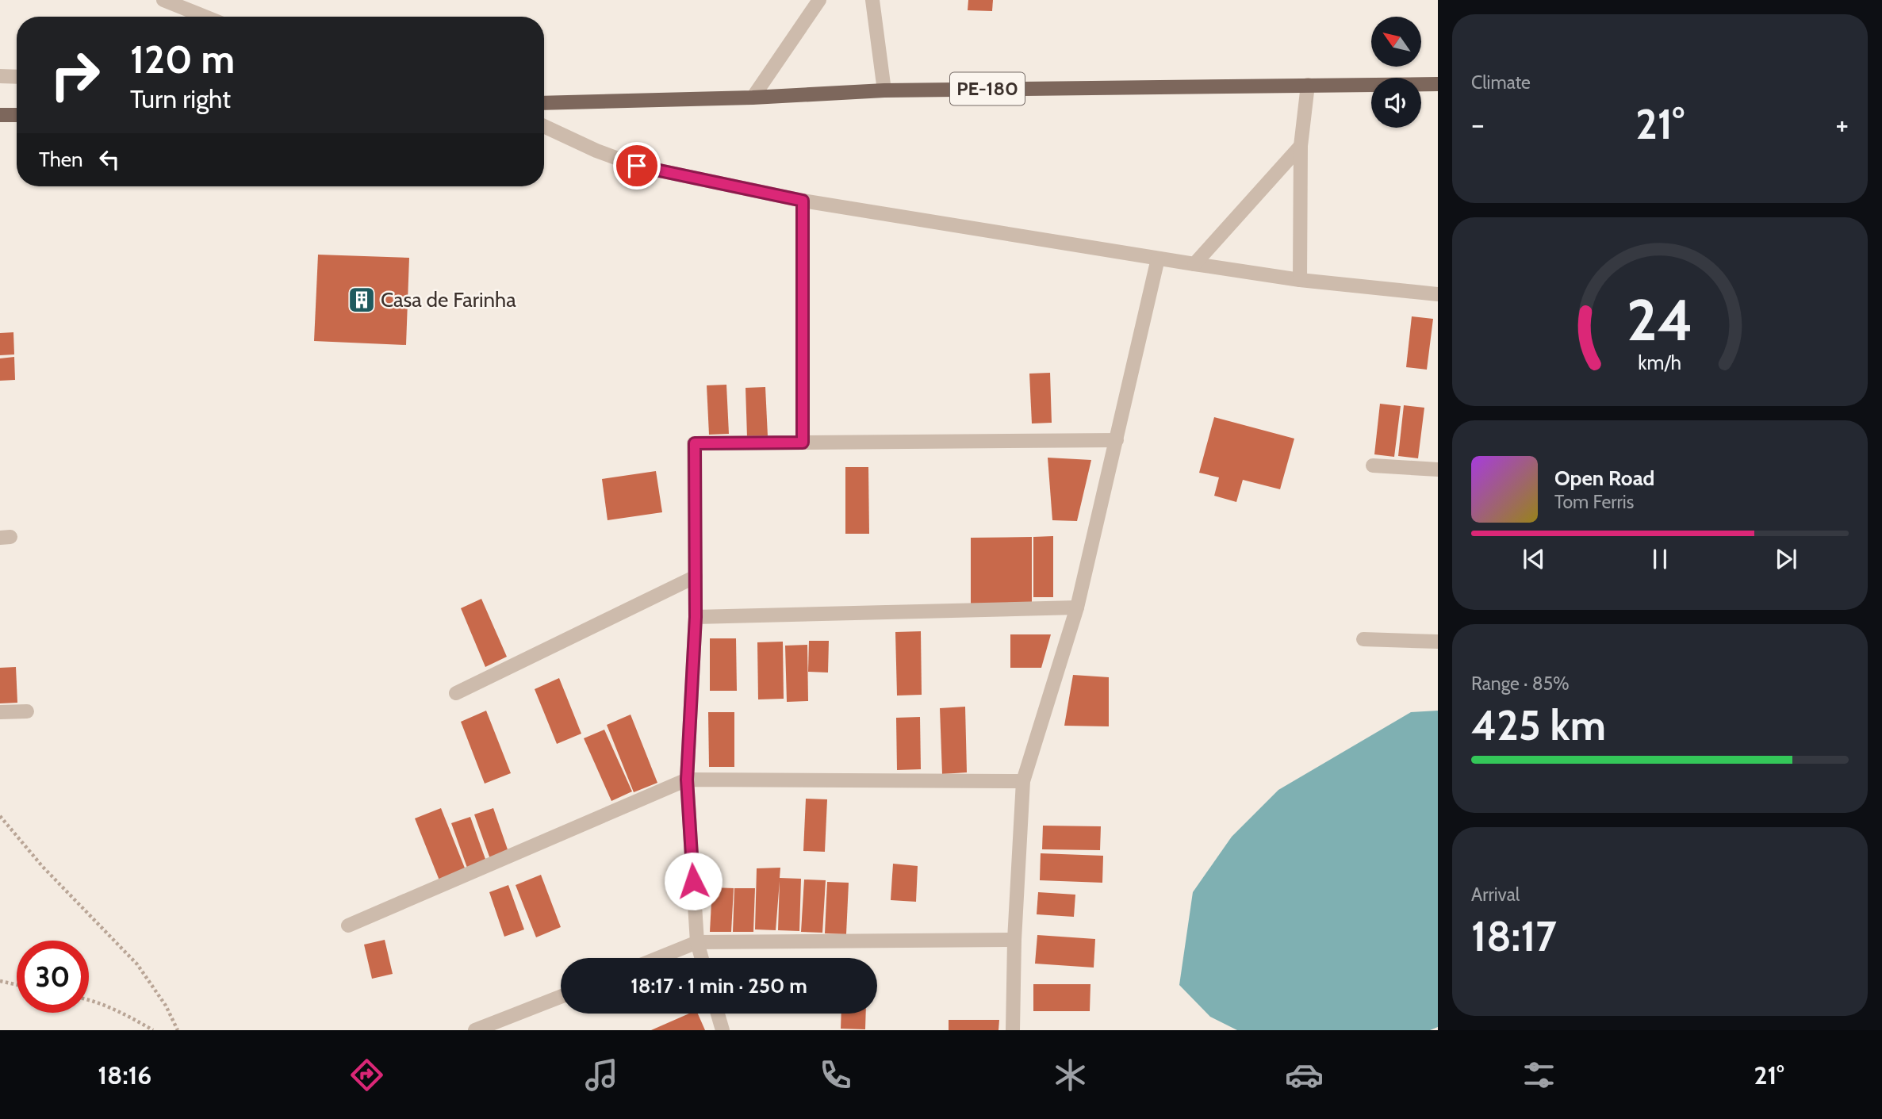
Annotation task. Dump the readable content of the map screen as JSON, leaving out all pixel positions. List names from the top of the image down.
{
  "streets": {
    "main road": ["PE-180"]
  },
  "places": {
    "building": ["Casa de Farinha"]
  },
  "north": "top left",
  "page": {
    "tile": [
      "Climate",
      ["Range · 85%", "425 km"],
      ["Arrival", "18:17"]
    ],
    "turn": ["120 m", "Turn right"],
    "heat": ["−", "21°", "+"],
    "then": "Then",
    "song": ["Open Road", "Tom Ferris"],
    "limit": "30",
    "trip": "18:17 · 1 min · 250 m",
    "tabs": ["18:16", "21°"],
    "gauge": ["24", "km/h"]
  }
}
